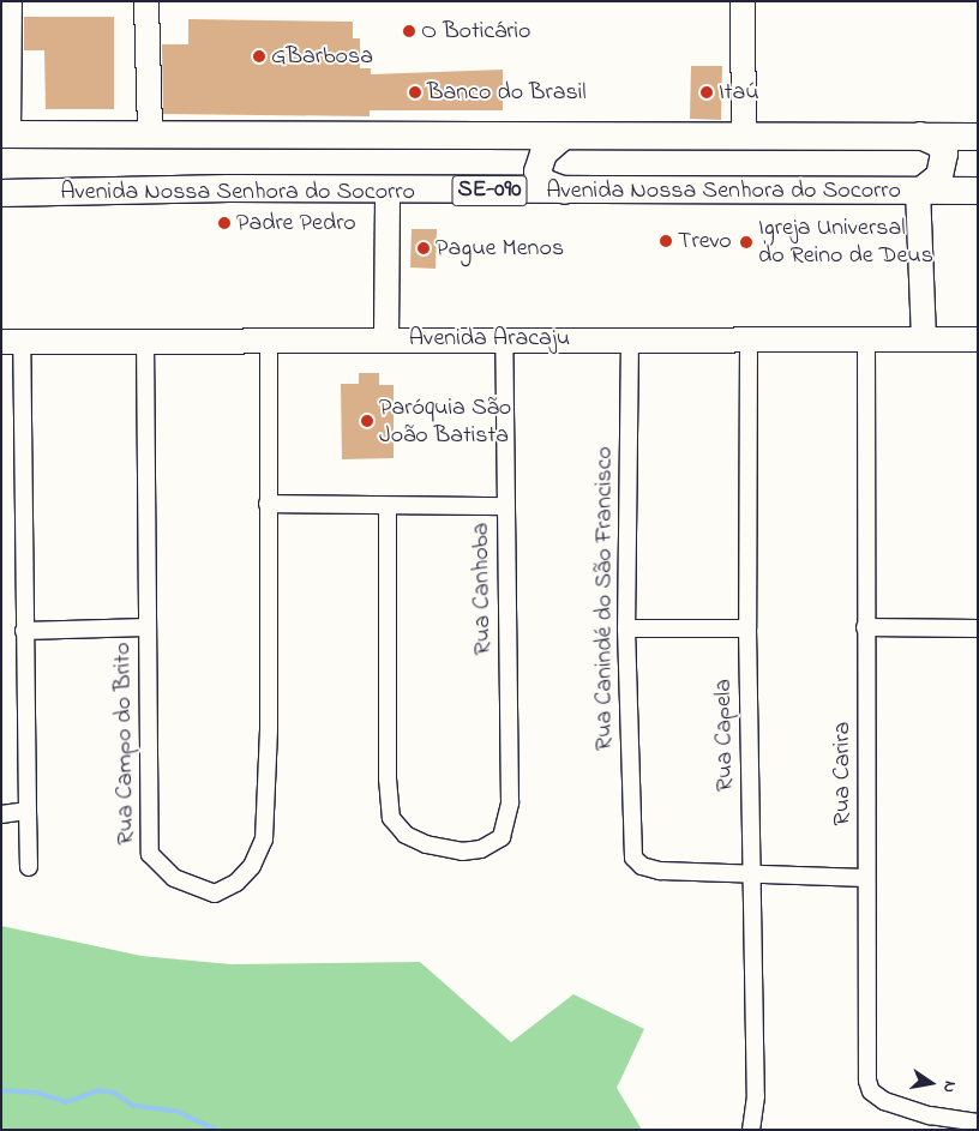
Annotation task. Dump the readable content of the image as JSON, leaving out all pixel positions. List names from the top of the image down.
{
  "streets": {
    "main road": ["SE-090", "Avenida Nossa Senhora do Socorro"],
    "street": [
      "Avenida Aracaju",
      "Rua Canhoba",
      "Rua Canindé do São Francisco",
      "Rua Capela",
      "Rua Campo do Brito",
      "Rua Carira"
    ]
  },
  "crossings": [
    ["Avenida Aracaju", "Rua Canhoba"],
    ["Avenida Aracaju", "Rua Canindé do São Francisco"],
    ["Avenida Aracaju", "Rua Capela"],
    ["Avenida Aracaju", "Rua Campo do Brito"],
    ["Avenida Aracaju", "Rua Carira"],
    ["Rua Canindé do São Francisco", "Rua Capela"]
  ],
  "places": [
    "O Boticário",
    "GBarbosa",
    "Banco do Brasil",
    "Itaú",
    "Padre Pedro",
    "Trevo",
    "Igreja Universal do Reino de Deus",
    "Pague Menos",
    "Paróquia São João Batista"
  ],
  "north": "right"
}
